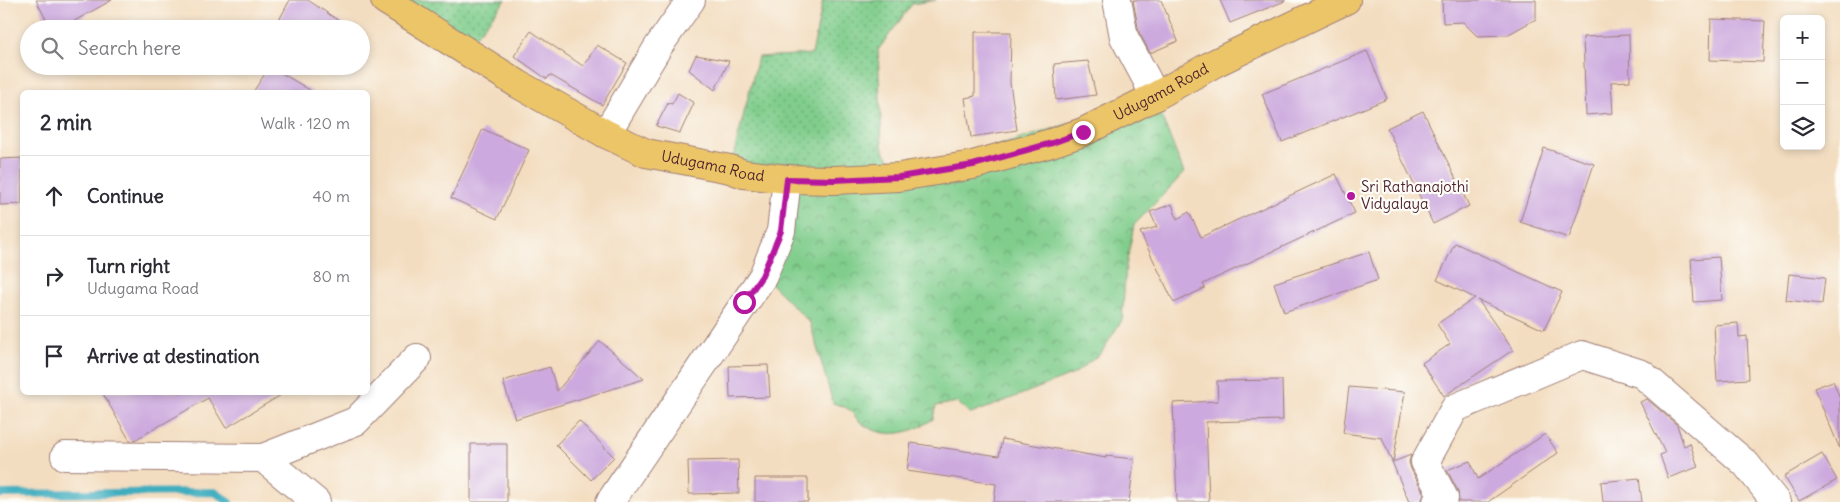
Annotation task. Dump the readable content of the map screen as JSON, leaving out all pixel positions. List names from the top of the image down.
{
  "streets": {
    "main road": ["Udugama Road"]
  },
  "places": ["Sri Rathanajothi Vidyalaya"],
  "page": {
    "map_buttons": ["+", "−"],
    "search": "Search here",
    "heading": ["2 min", "Walk · 120 m"],
    "list": [
      ["Continue", "40 m"],
      ["Turn right", "Udugama Road", "80 m"],
      "Arrive at destination"
    ]
  }
}
